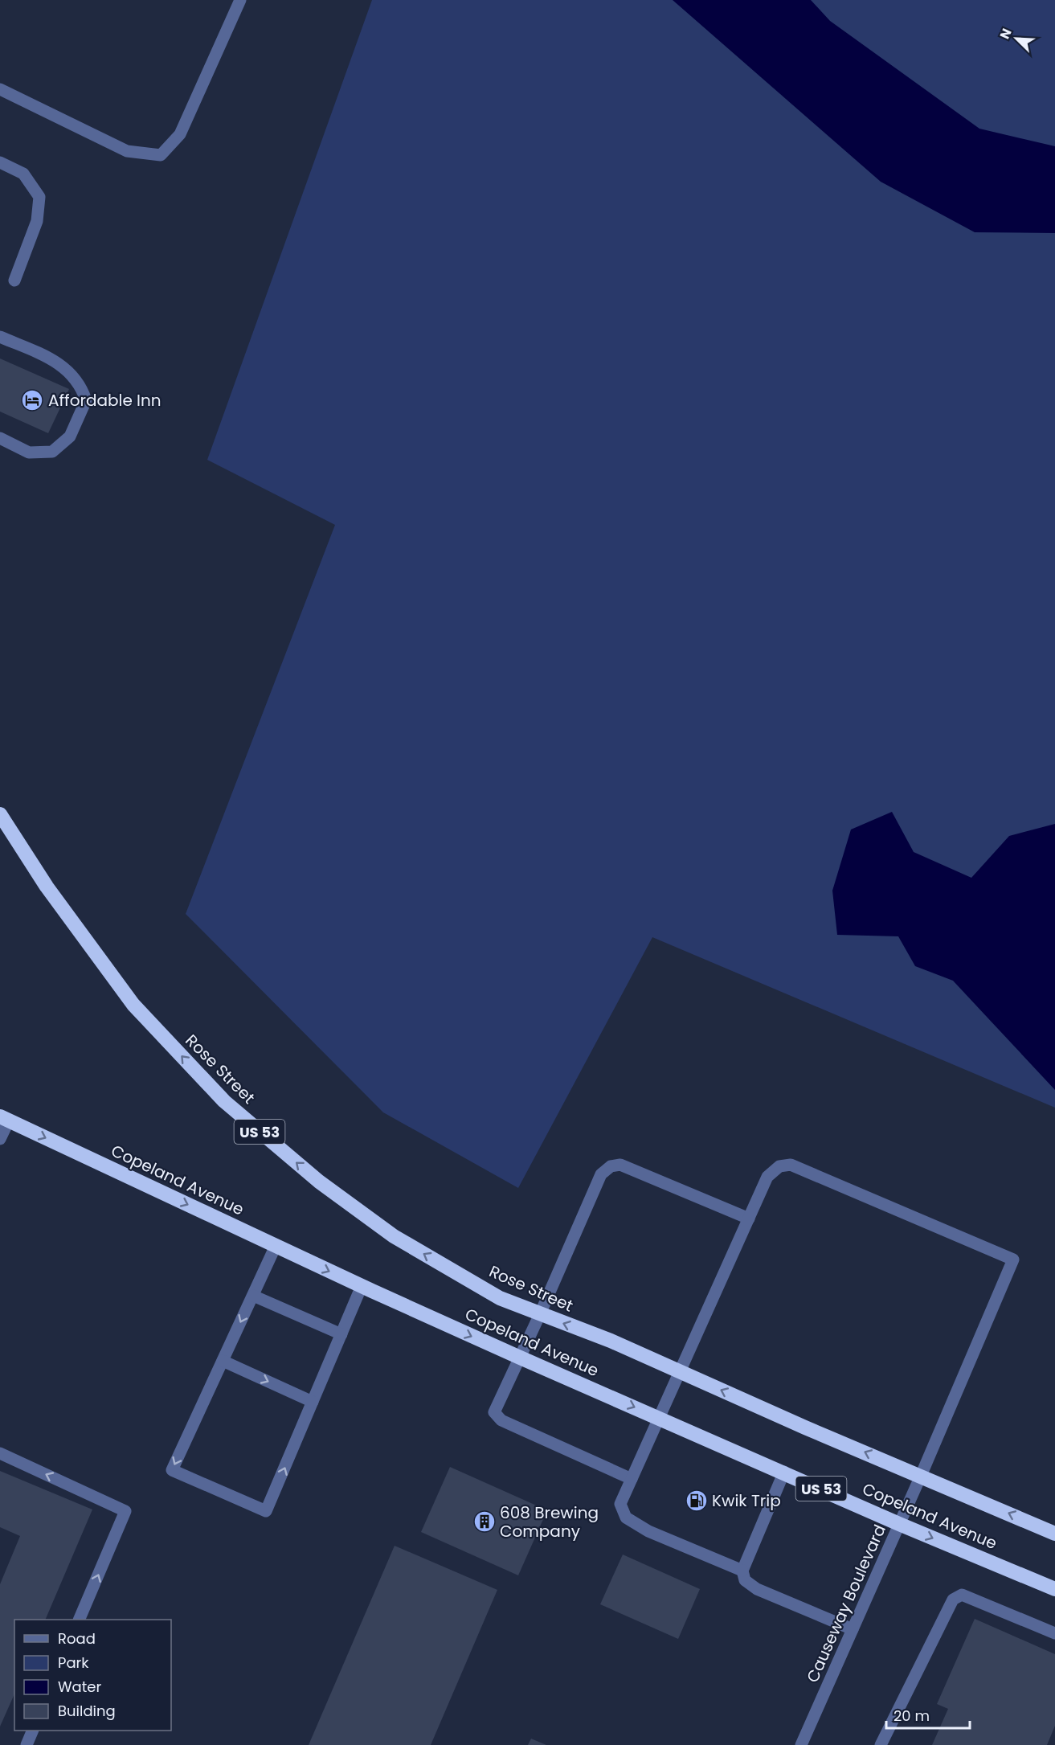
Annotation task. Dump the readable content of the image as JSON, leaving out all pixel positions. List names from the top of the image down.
{
  "streets": {
    "highway": ["Rose Street", "US 53", "Copeland Avenue"],
    "street": ["Causeway Boulevard"]
  },
  "crossings": [
    ["Rose Street", "US 53"],
    ["US 53", "Causeway Boulevard"],
    ["Copeland Avenue", "Causeway Boulevard"]
  ],
  "one_way": ["Rose Street", "Copeland Avenue"],
  "places": {
    "hotel": ["Affordable Inn"],
    "fuel station": ["Kwik Trip"],
    "building": ["608 Brewing Company"]
  },
  "legend": [
    "Road",
    "Park",
    "Water",
    "Building"
  ],
  "scale_bar": "20 m",
  "north": "top left"
}
